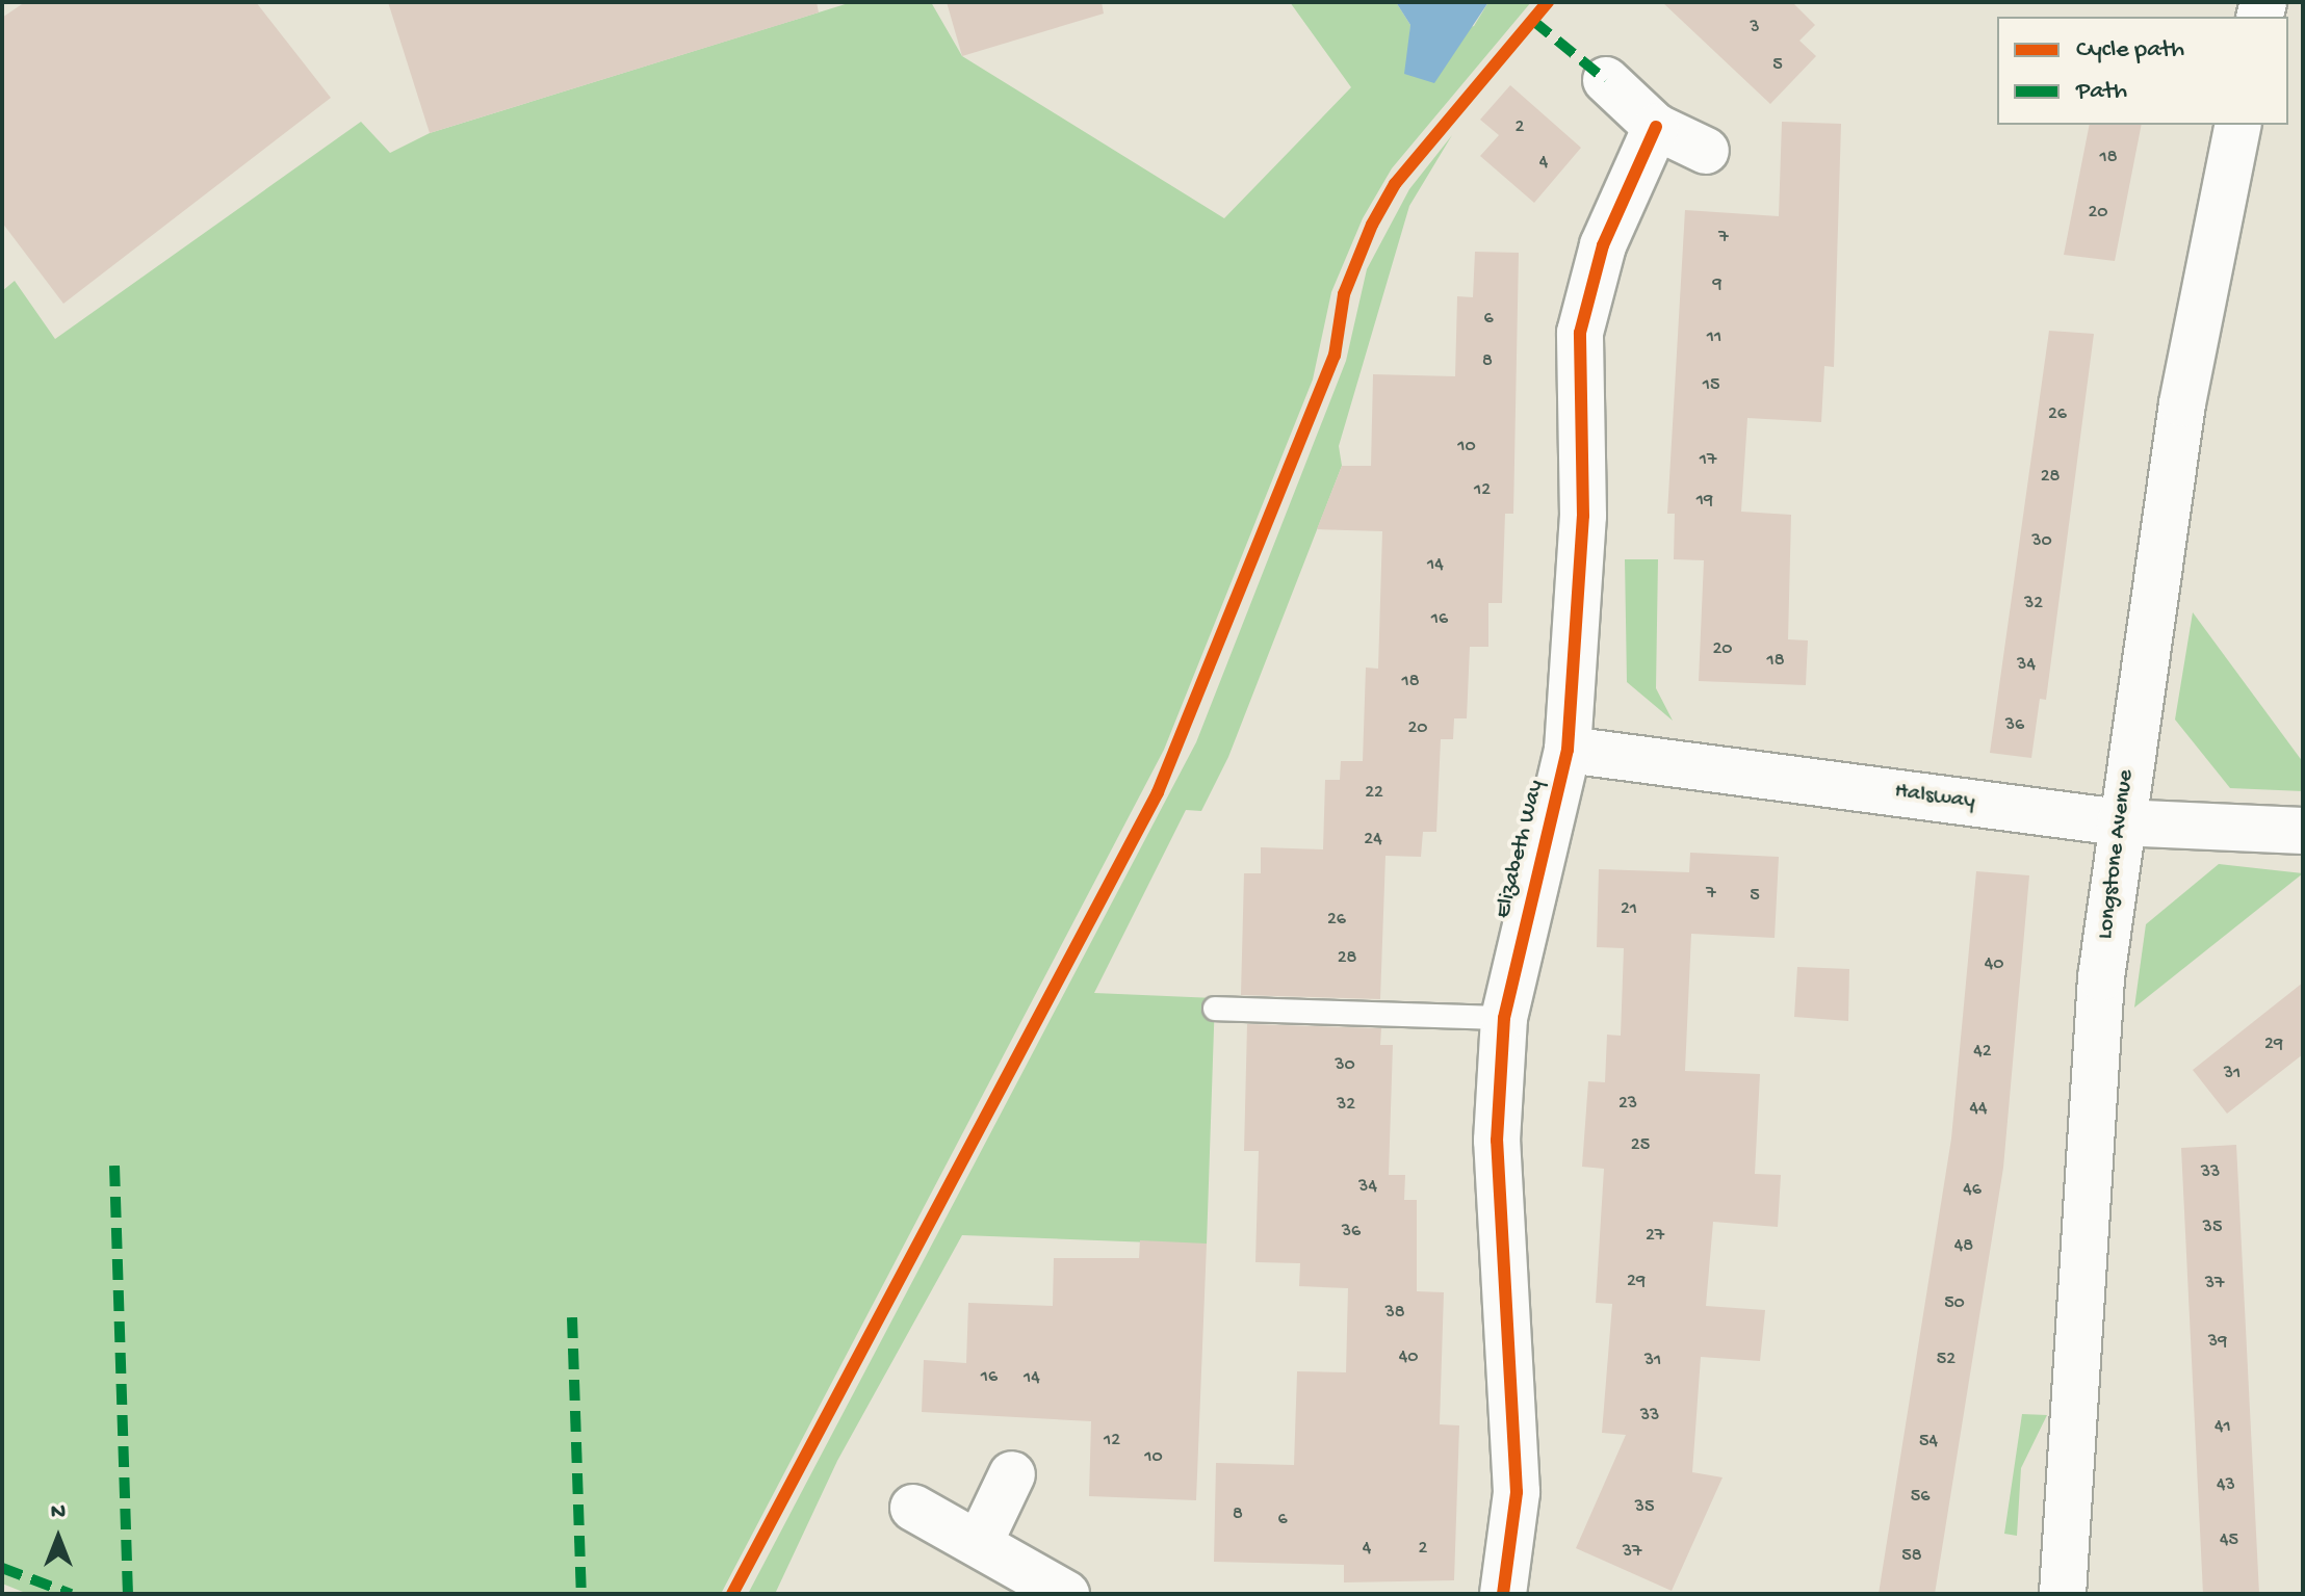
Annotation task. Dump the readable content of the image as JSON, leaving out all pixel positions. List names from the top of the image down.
{
  "streets": {
    "street": ["Halsway", "Elizabeth Way", "Longstone Avenue"]
  },
  "crossings": [
    ["Halsway", "Elizabeth Way"],
    ["Halsway", "Longstone Avenue"]
  ],
  "house_numbers": [
    "3",
    "5",
    "2",
    "18",
    "4",
    "20",
    "7",
    "9",
    "6",
    "11",
    "8",
    "15",
    "26",
    "10",
    "17",
    "28",
    "12",
    "19",
    "30",
    "14",
    "32",
    "16",
    "20",
    "18",
    "34",
    "18",
    "36",
    "20",
    "22",
    "24",
    "7",
    "5",
    "21",
    "26",
    "28",
    "40",
    "29",
    "42",
    "30",
    "31",
    "23",
    "32",
    "44",
    "25",
    "33",
    "34",
    "46",
    "35",
    "36",
    "27",
    "48",
    "29",
    "37",
    "50",
    "38",
    "39",
    "40",
    "52",
    "31",
    "16",
    "14",
    "33",
    "41",
    "12",
    "54",
    "10",
    "43",
    "56",
    "35",
    "8",
    "6",
    "45",
    "4",
    "2",
    "37",
    "58"
  ],
  "legend": ["Cycle path", "Path"],
  "north": "top"
}
